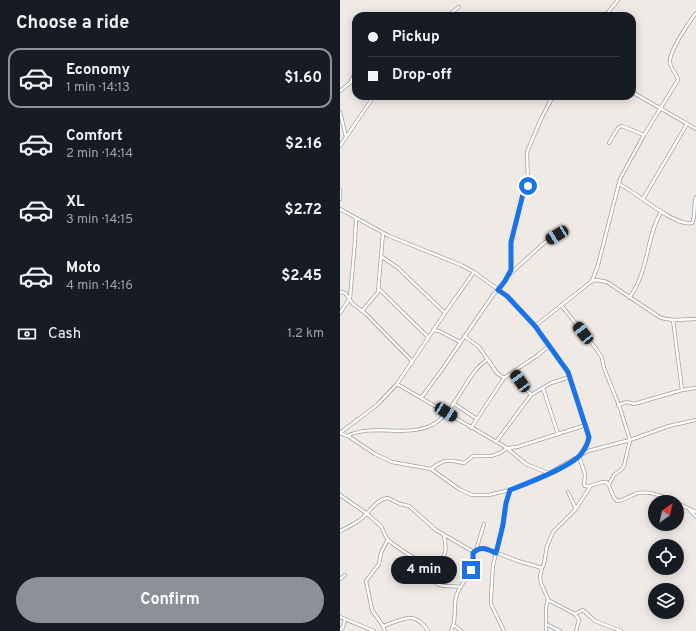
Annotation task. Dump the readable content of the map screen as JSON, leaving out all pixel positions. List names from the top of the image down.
{
  "north": "top right",
  "page": {
    "heading": "Choose a ride",
    "banner": ["Pickup", "Drop-off"],
    "list": [
      {
        "name": "Economy",
        "note": "1 min · 14:13",
        "value": "$1.60"
      },
      {
        "name": "Comfort",
        "note": "2 min · 14:14",
        "value": "$2.16"
      },
      {
        "name": "XL",
        "note": "3 min · 14:15",
        "value": "$2.72"
      },
      {
        "name": "Moto",
        "note": "4 min · 14:16",
        "value": "$2.45"
      }
    ],
    "pay": ["Cash", "1.2 km"],
    "bubble": "4 min",
    "buttons": "Confirm"
  }
}
